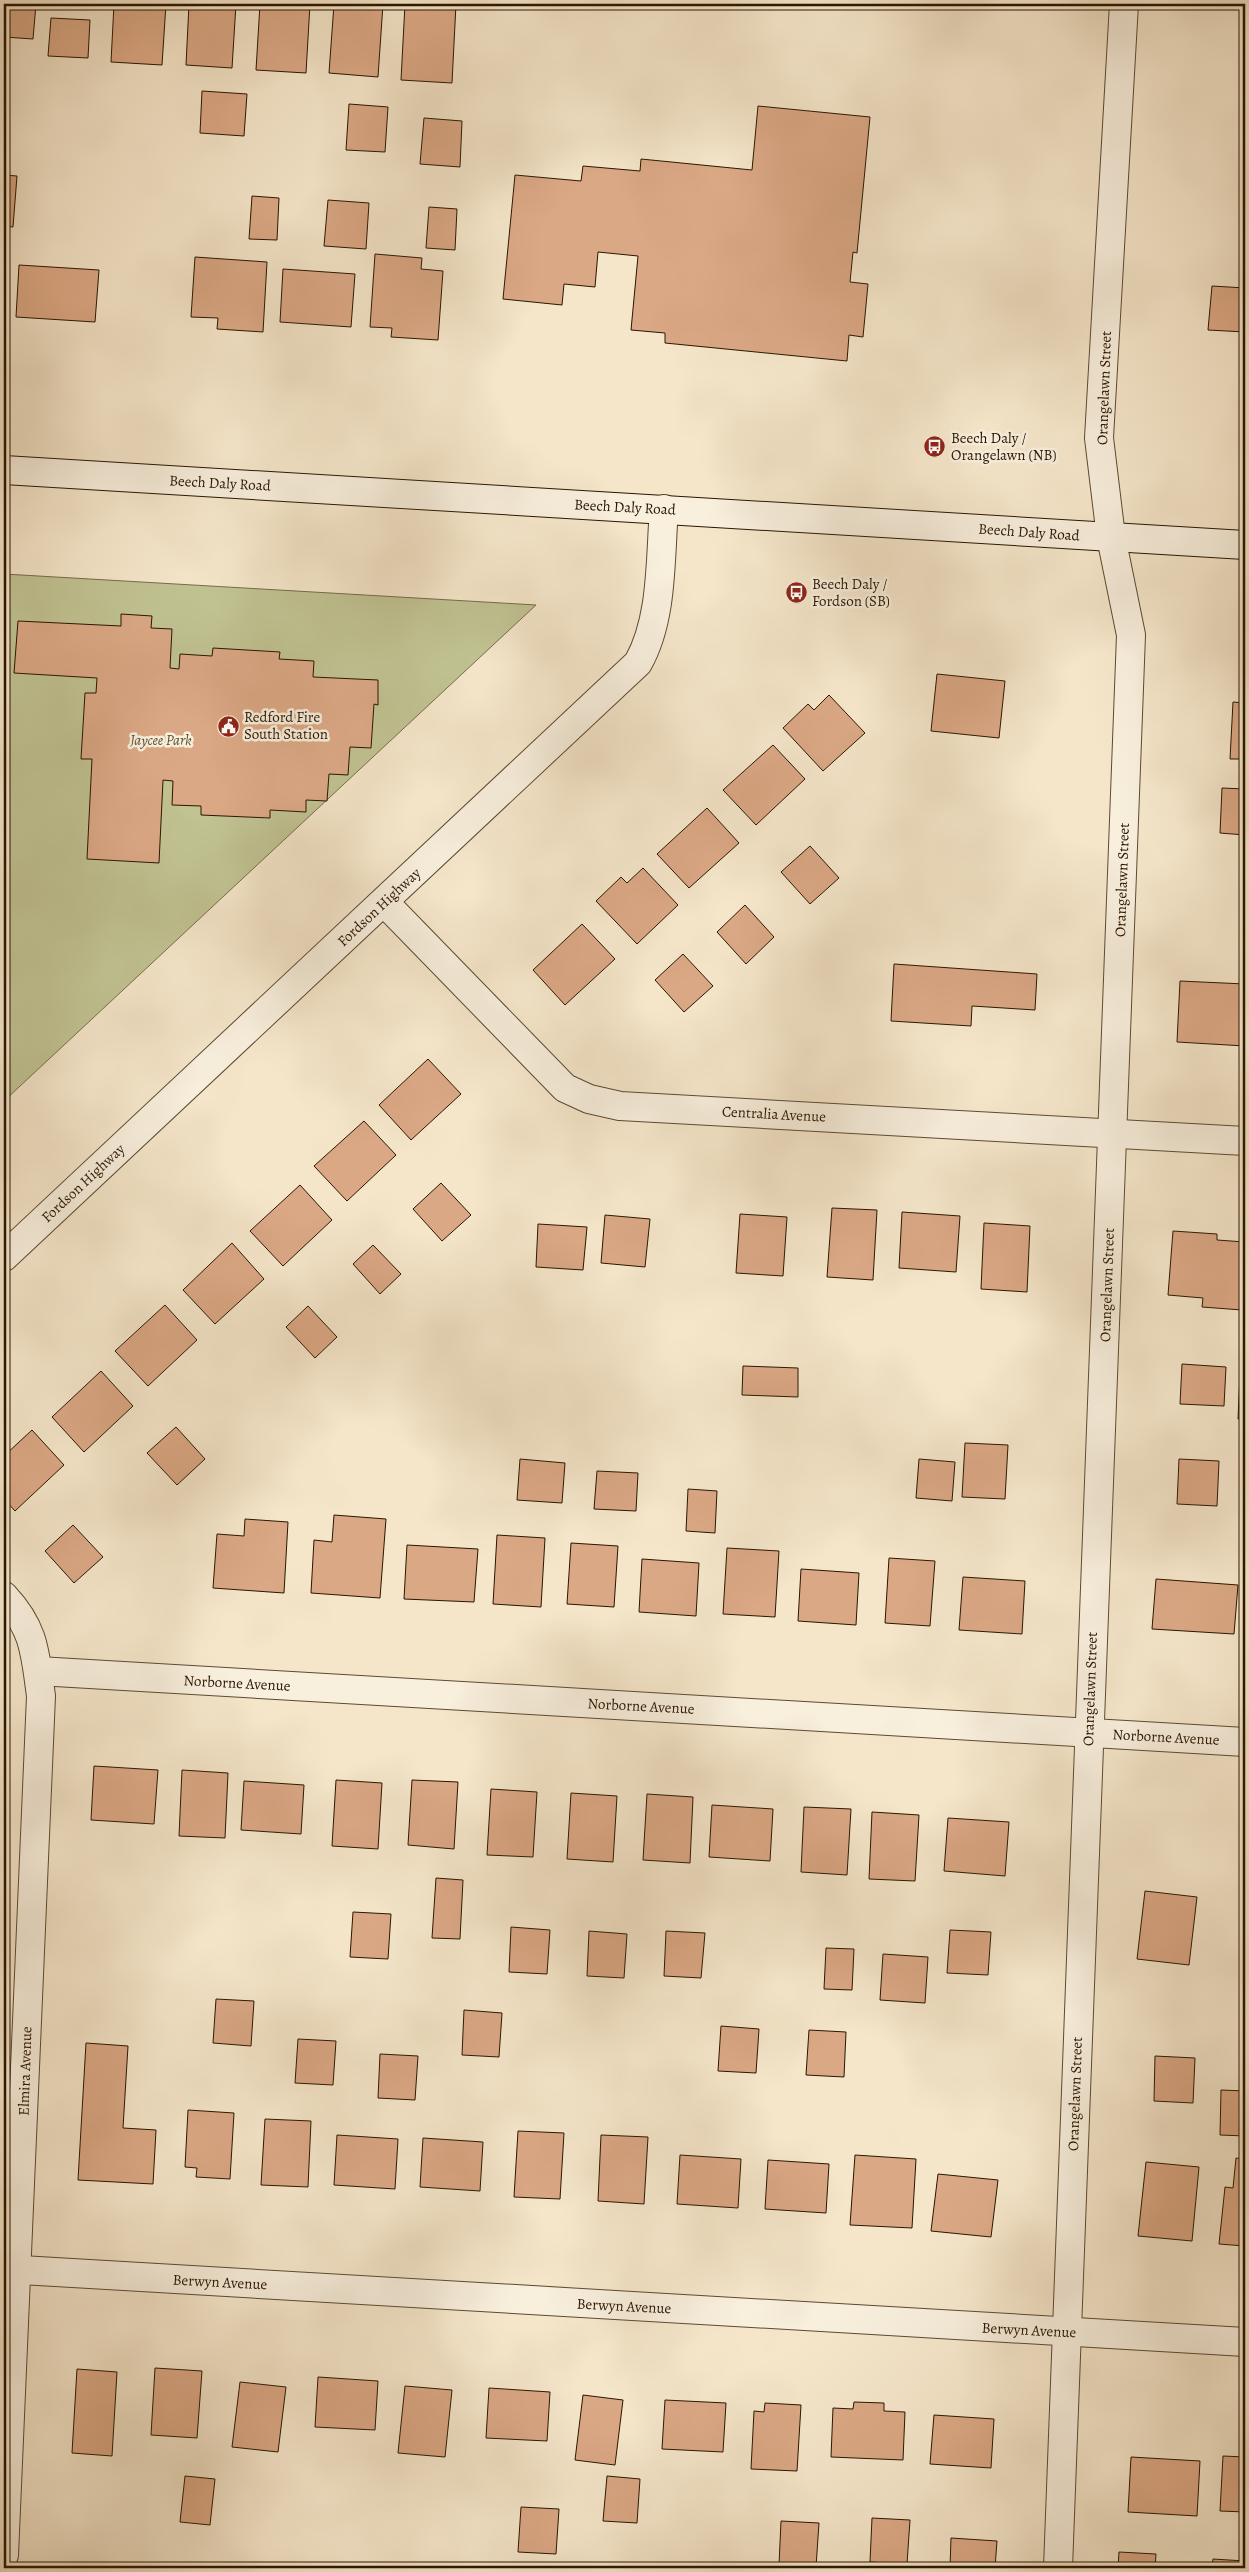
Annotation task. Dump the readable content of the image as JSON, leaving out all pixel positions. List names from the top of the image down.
{
  "streets": {
    "street": [
      "Orangelawn Street",
      "Beech Daly Road",
      "Fordson Highway",
      "Centralia Avenue",
      "Norborne Avenue",
      "Elmira Avenue",
      "Berwyn Avenue"
    ]
  },
  "crossings": [
    ["Orangelawn Street", "Beech Daly Road"],
    ["Orangelawn Street", "Centralia Avenue"],
    ["Orangelawn Street", "Norborne Avenue"],
    ["Orangelawn Street", "Berwyn Avenue"],
    ["Beech Daly Road", "Fordson Highway"],
    ["Fordson Highway", "Centralia Avenue"],
    ["Norborne Avenue", "Elmira Avenue"],
    ["Elmira Avenue", "Berwyn Avenue"]
  ],
  "parks": ["Jaycee Park"],
  "places": {
    "bus stop": ["Beech Daly / Orangelawn (NB)", "Beech Daly / Fordson (SB)"],
    "public building": ["Redford Fire South Station"]
  }
}
